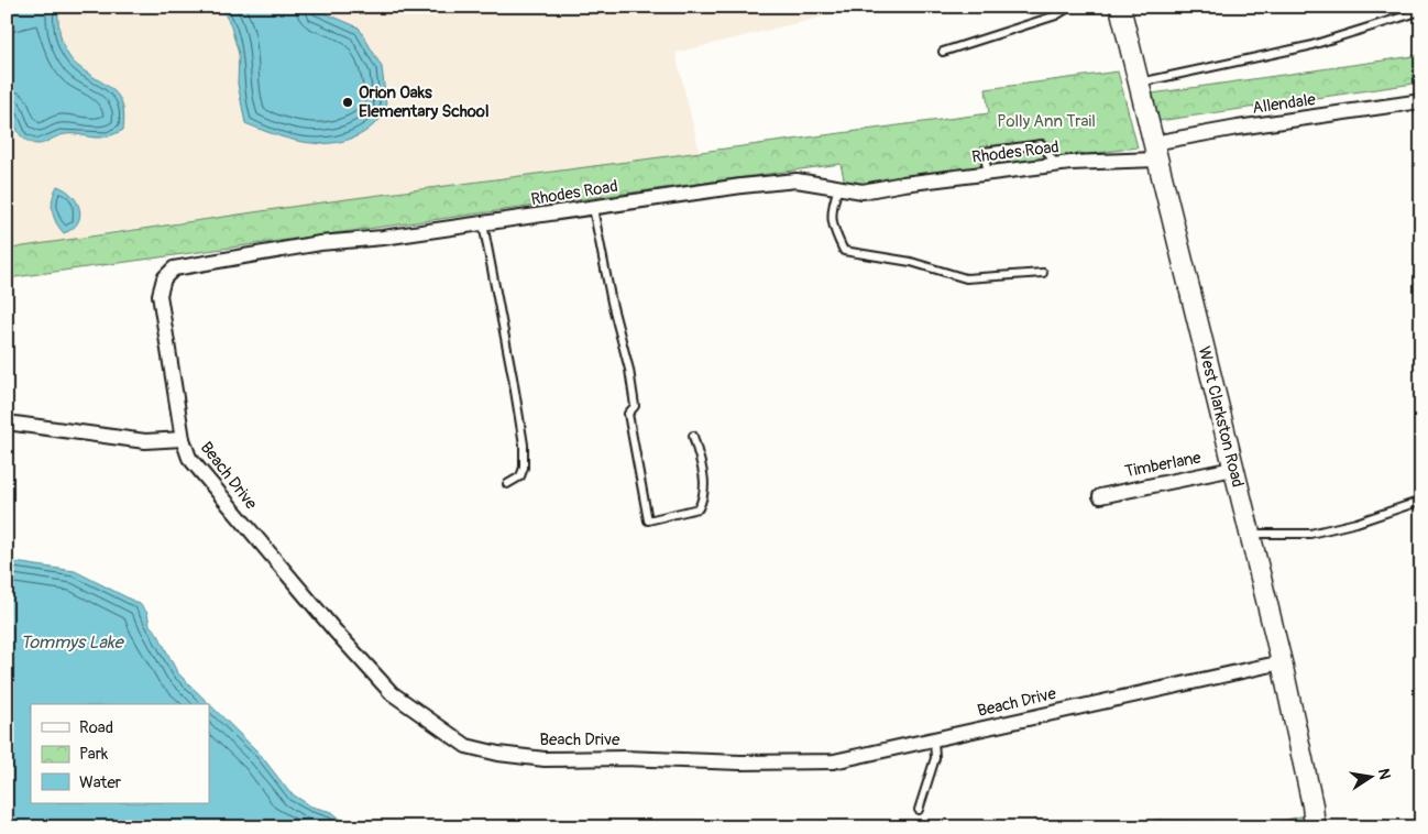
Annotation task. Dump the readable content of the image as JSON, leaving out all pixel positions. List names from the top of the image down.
{
  "streets": {
    "main road": ["West Clarkston Road"],
    "street": [
      "Allendale",
      "Rhodes Road",
      "Timberlane",
      "Beach Drive"
    ]
  },
  "crossings": [
    ["Allendale", "Rhodes Road"],
    ["Allendale", "West Clarkston Road"],
    ["Rhodes Road", "West Clarkston Road"],
    ["Rhodes Road", "Beach Drive"],
    ["West Clarkston Road", "Timberlane"],
    ["West Clarkston Road", "Beach Drive"]
  ],
  "water": ["Tommys Lake"],
  "parks": ["Polly Ann Trail"],
  "places": ["Orion Oaks Elementary School"],
  "legend": ["Road", "Park", "Water"],
  "north": "right"
}
